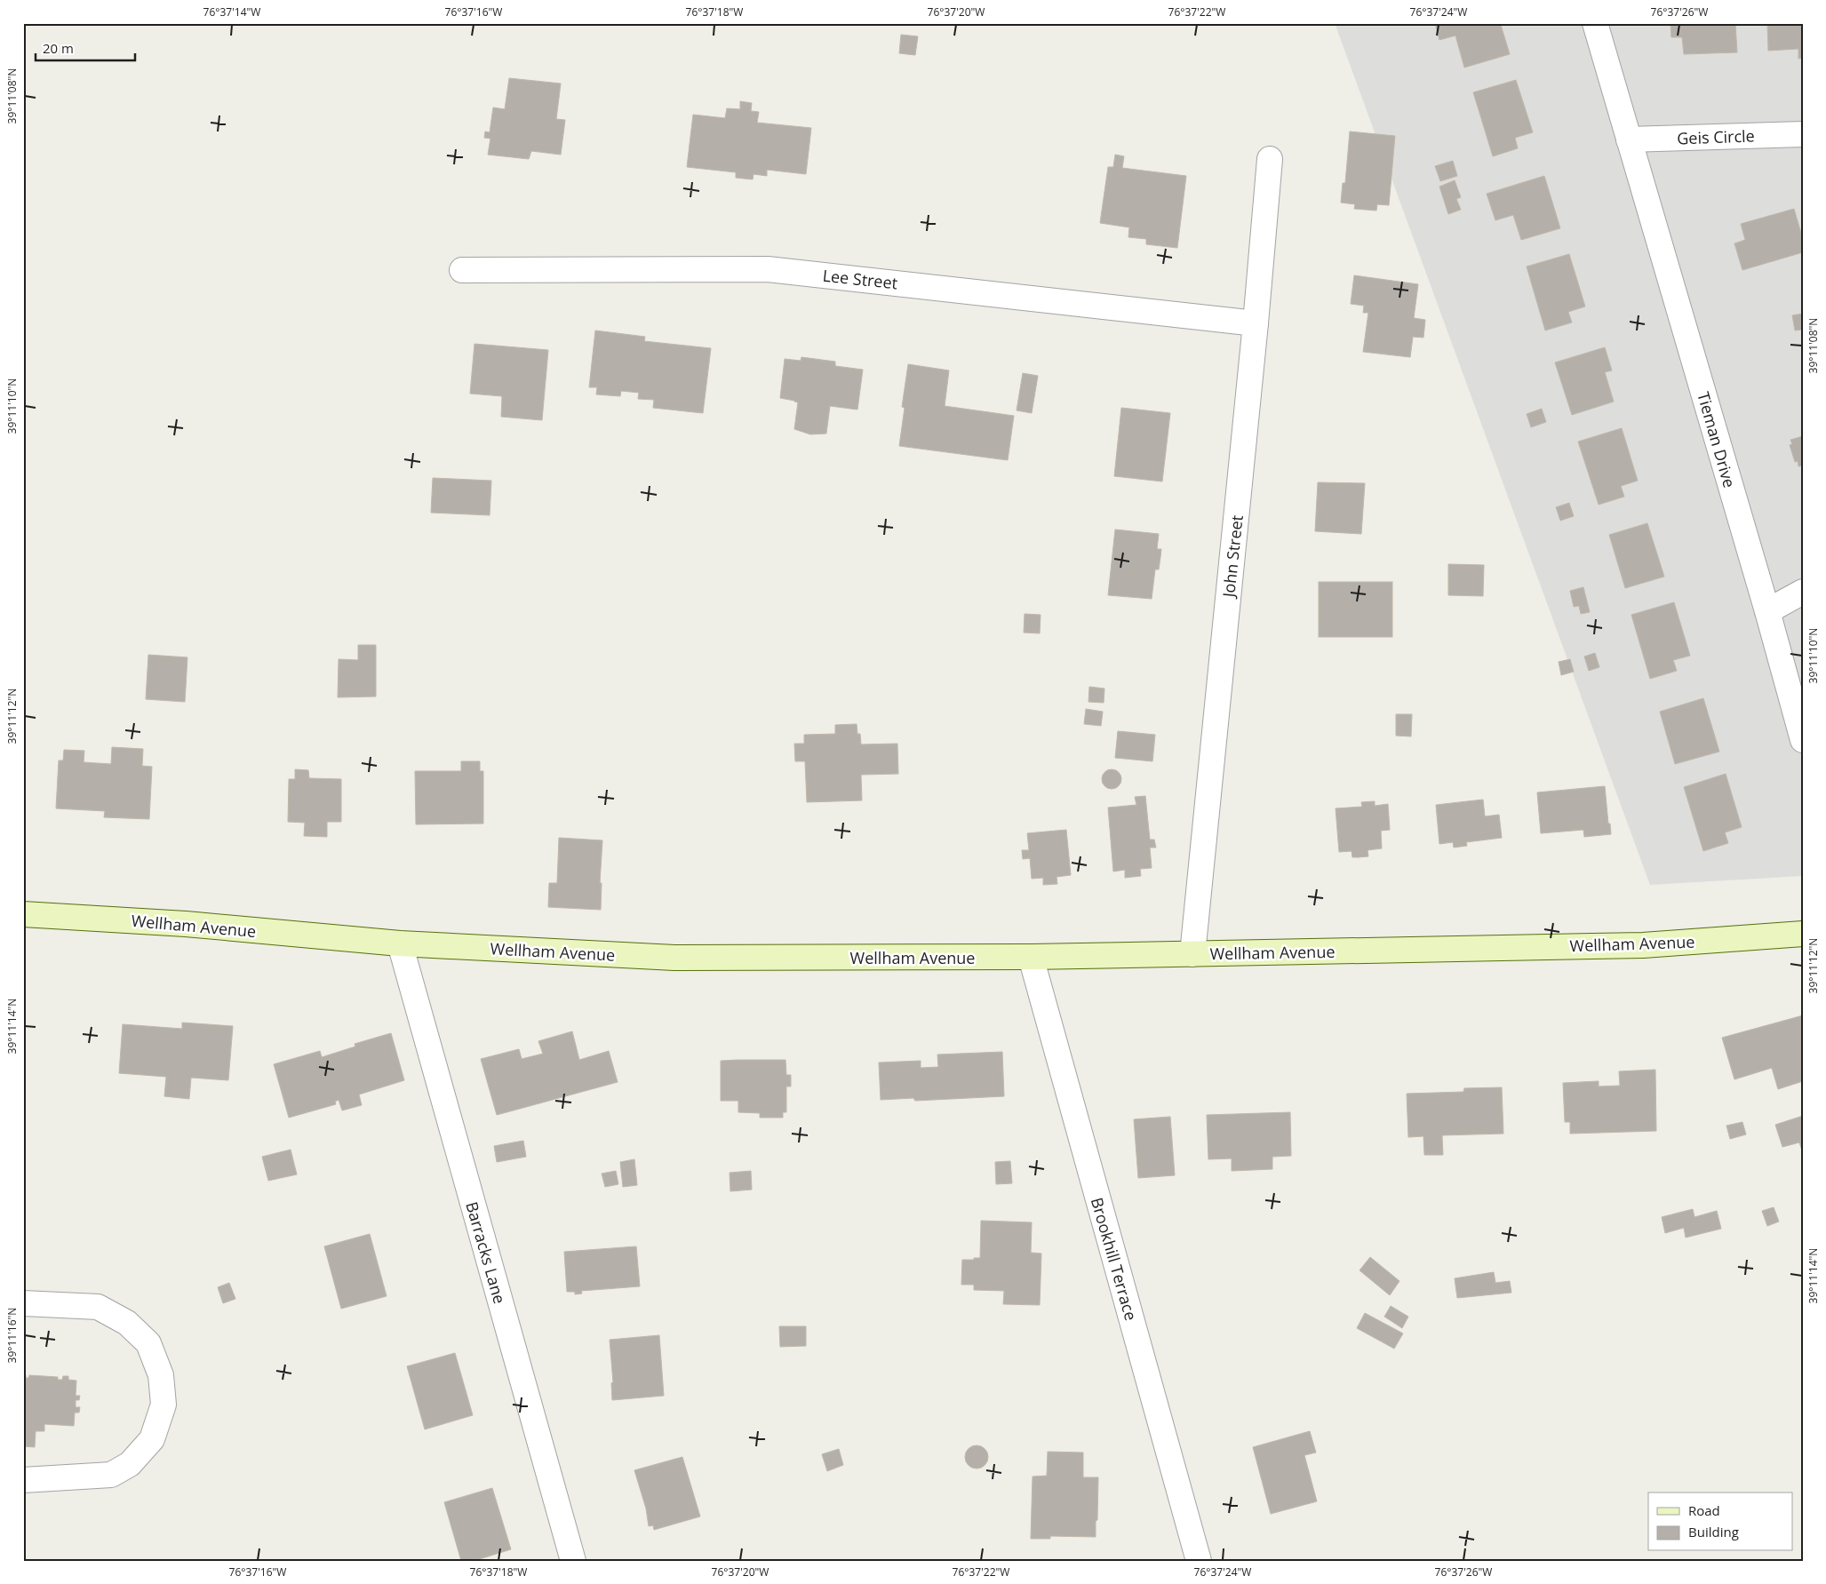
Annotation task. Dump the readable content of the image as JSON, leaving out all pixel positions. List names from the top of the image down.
{
  "streets": {
    "street": [
      "Geis Circle",
      "Lee Street",
      "Tieman Drive",
      "John Street",
      "Wellham Avenue",
      "Barracks Lane",
      "Brookhill Terrace"
    ]
  },
  "crossings": [
    ["Geis Circle", "Tieman Drive"],
    ["Lee Street", "John Street"],
    ["John Street", "Wellham Avenue"],
    ["Wellham Avenue", "Barracks Lane"],
    ["Wellham Avenue", "Brookhill Terrace"]
  ],
  "legend": ["Road", "Building"],
  "scale_bar": "20 m",
  "coordinates": [
    "76°37'14\"W",
    "76°37'16\"W",
    "76°37'18\"W",
    "76°37'20\"W",
    "76°37'22\"W",
    "76°37'24\"W",
    "76°37'26\"W",
    "39°11'08\"N",
    "39°11'10\"N",
    "39°11'12\"N",
    "39°11'14\"N",
    "39°11'16\"N"
  ]
}
